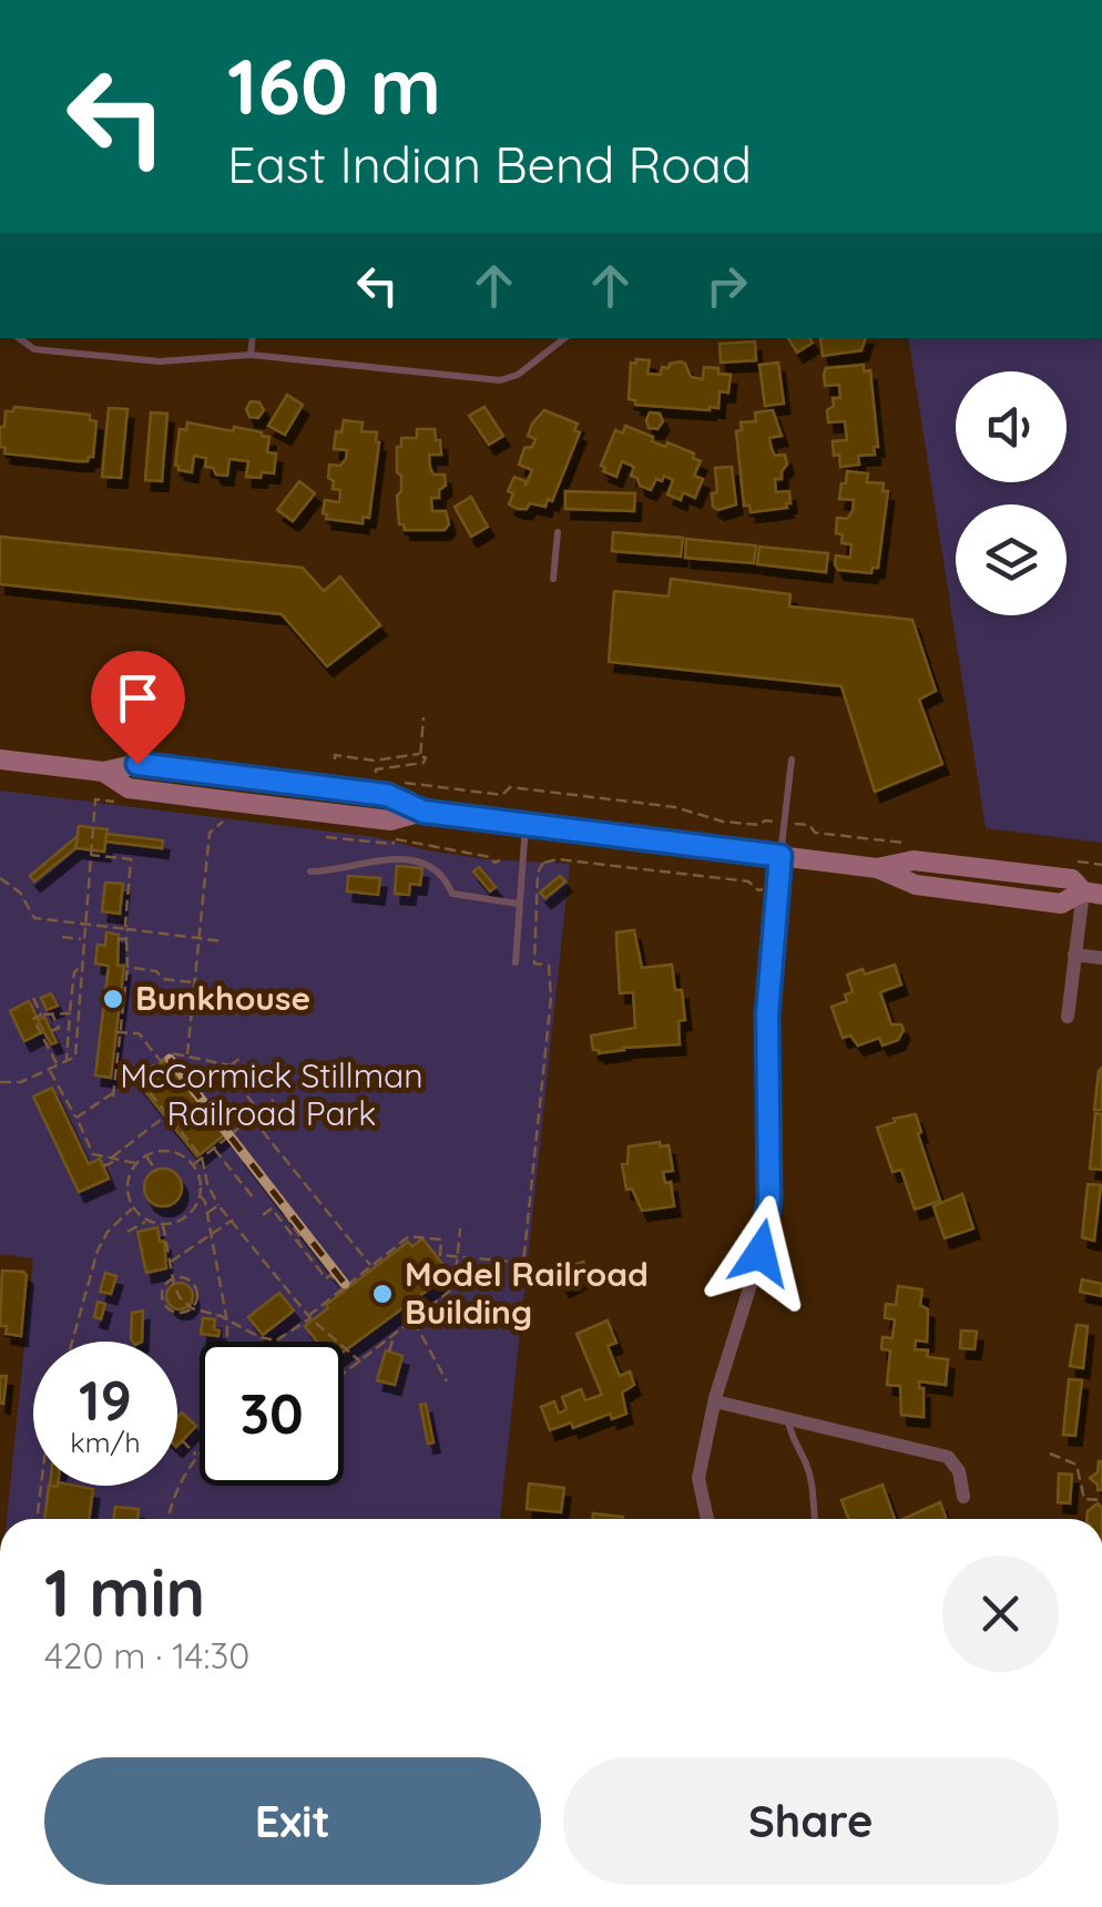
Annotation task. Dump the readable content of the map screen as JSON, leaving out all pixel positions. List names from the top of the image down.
{
  "parks": ["McCormick Stillman Railroad Park"],
  "places": ["Bunkhouse", "Model Railroad Building"],
  "page": {
    "turn": ["160 m", "East Indian Bend Road"],
    "speed": "19 km/h",
    "limit": "30",
    "heading": ["1 min", "420 m · 14:30"],
    "buttons": ["Exit", "Share"]
  }
}
